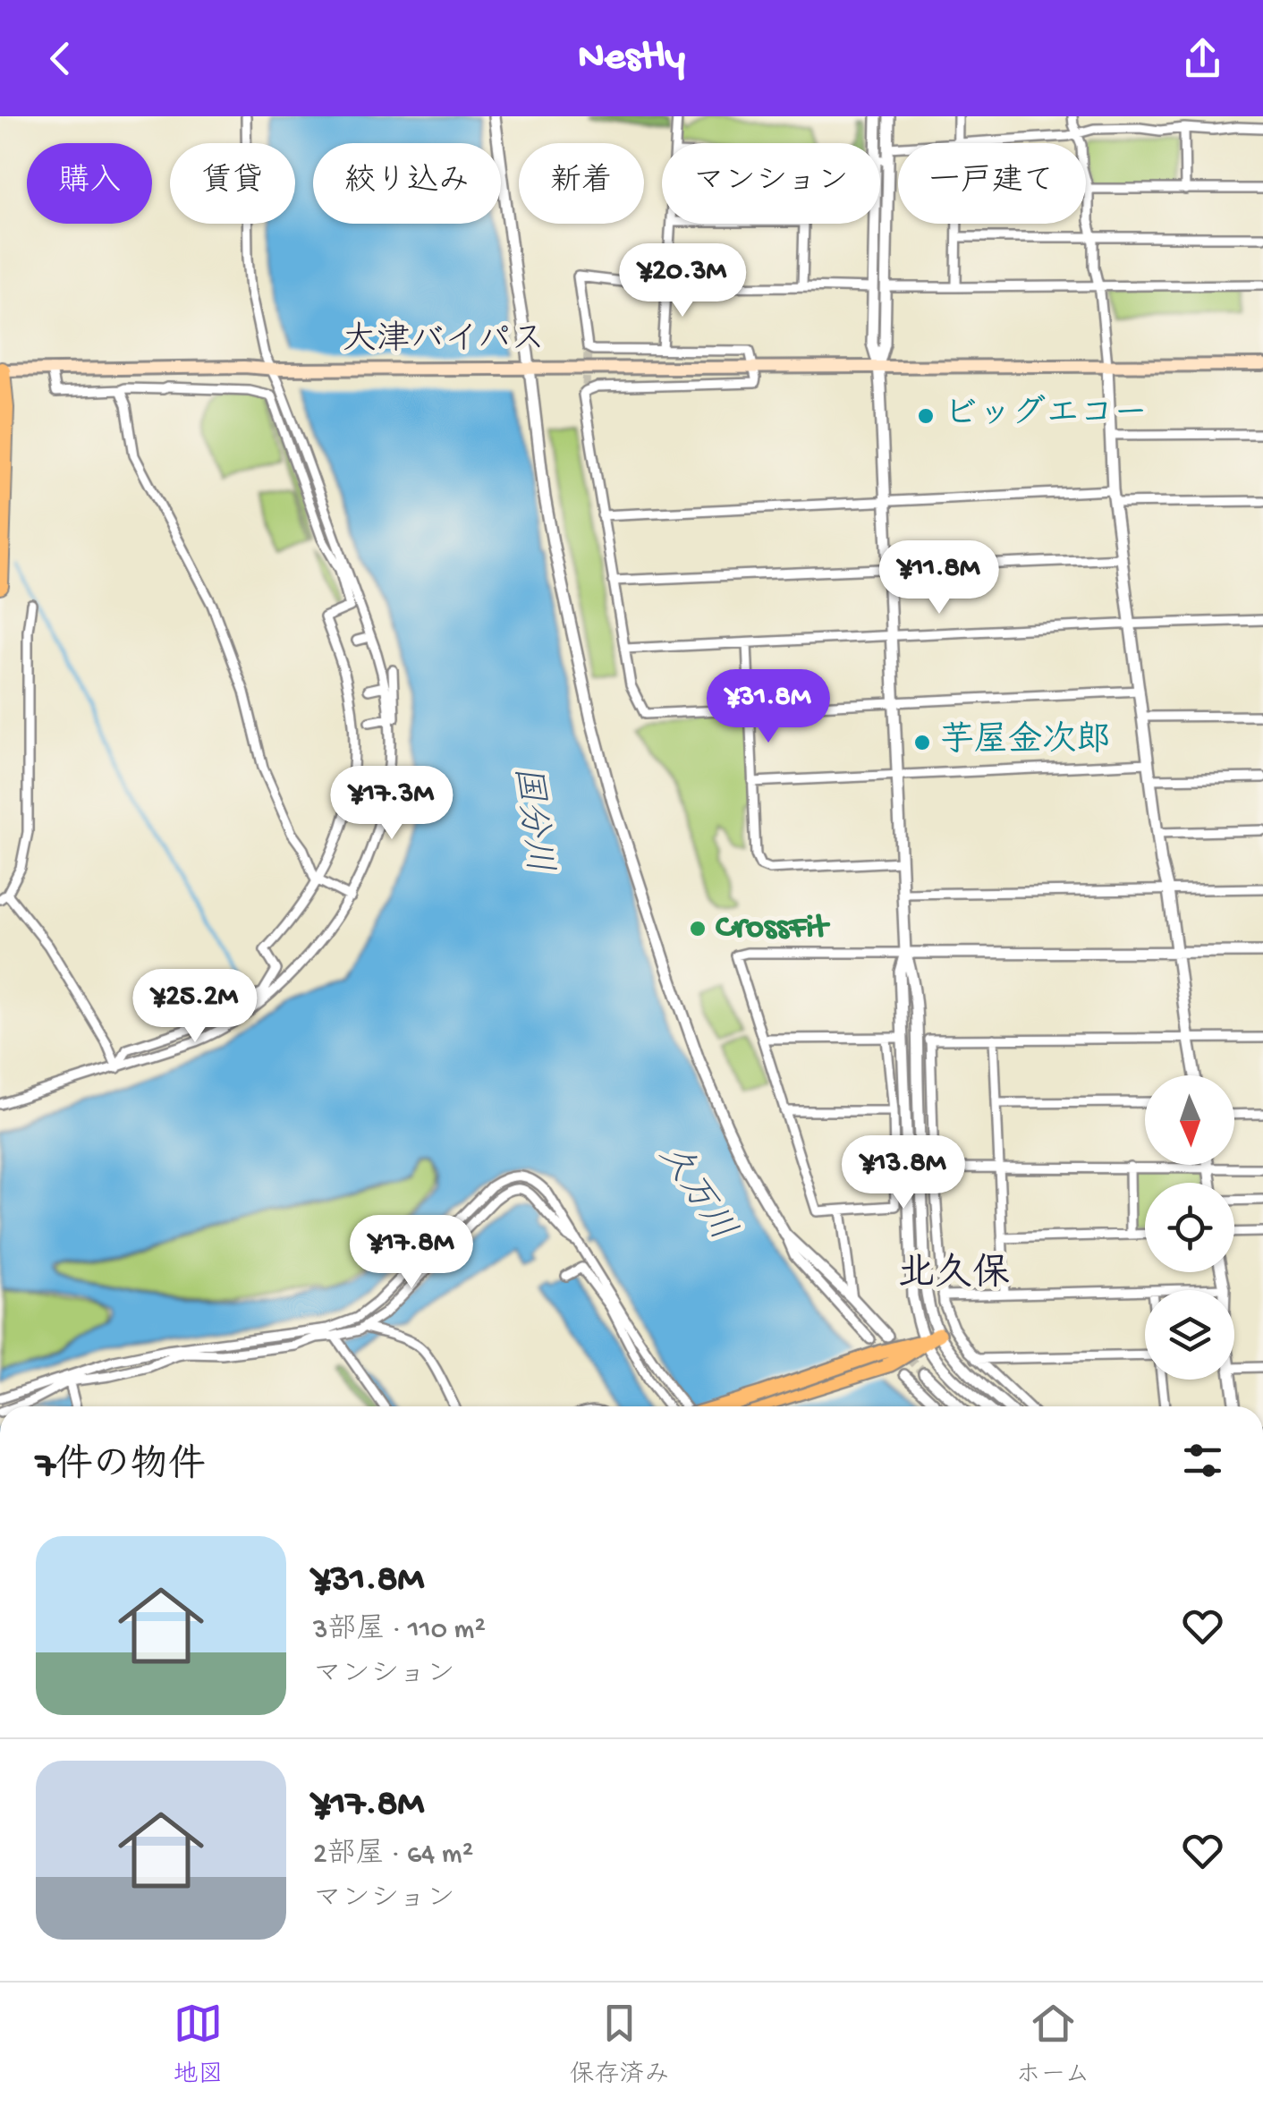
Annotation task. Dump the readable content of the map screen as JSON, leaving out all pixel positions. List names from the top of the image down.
{
  "streets": {
    "main road": ["大津バイパス"]
  },
  "districts": ["北久保"],
  "water": ["国分川", "久万川"],
  "places": ["ビッグエコー", "芋屋金次郎", "CrossFit"],
  "north": "bottom",
  "page": {
    "header": "Nestly",
    "chip": [
      "購入",
      "賃貸",
      "絞り込み",
      "新着",
      "マンション",
      "一戸建て"
    ],
    "price": [
      "¥20.3M",
      "¥11.8M",
      "¥31.8M",
      "¥17.3M",
      "¥25.2M",
      "¥13.8M",
      "¥17.8M"
    ],
    "heading": "7件の物件",
    "list": [
      {
        "name": "¥31.8M",
        "note": "3部屋 · 110 m² · マンション"
      },
      {
        "name": "¥17.8M",
        "note": "2部屋 · 64 m² · マンション"
      }
    ],
    "tabs": ["地図", "保存済み", "ホーム"]
  }
}
